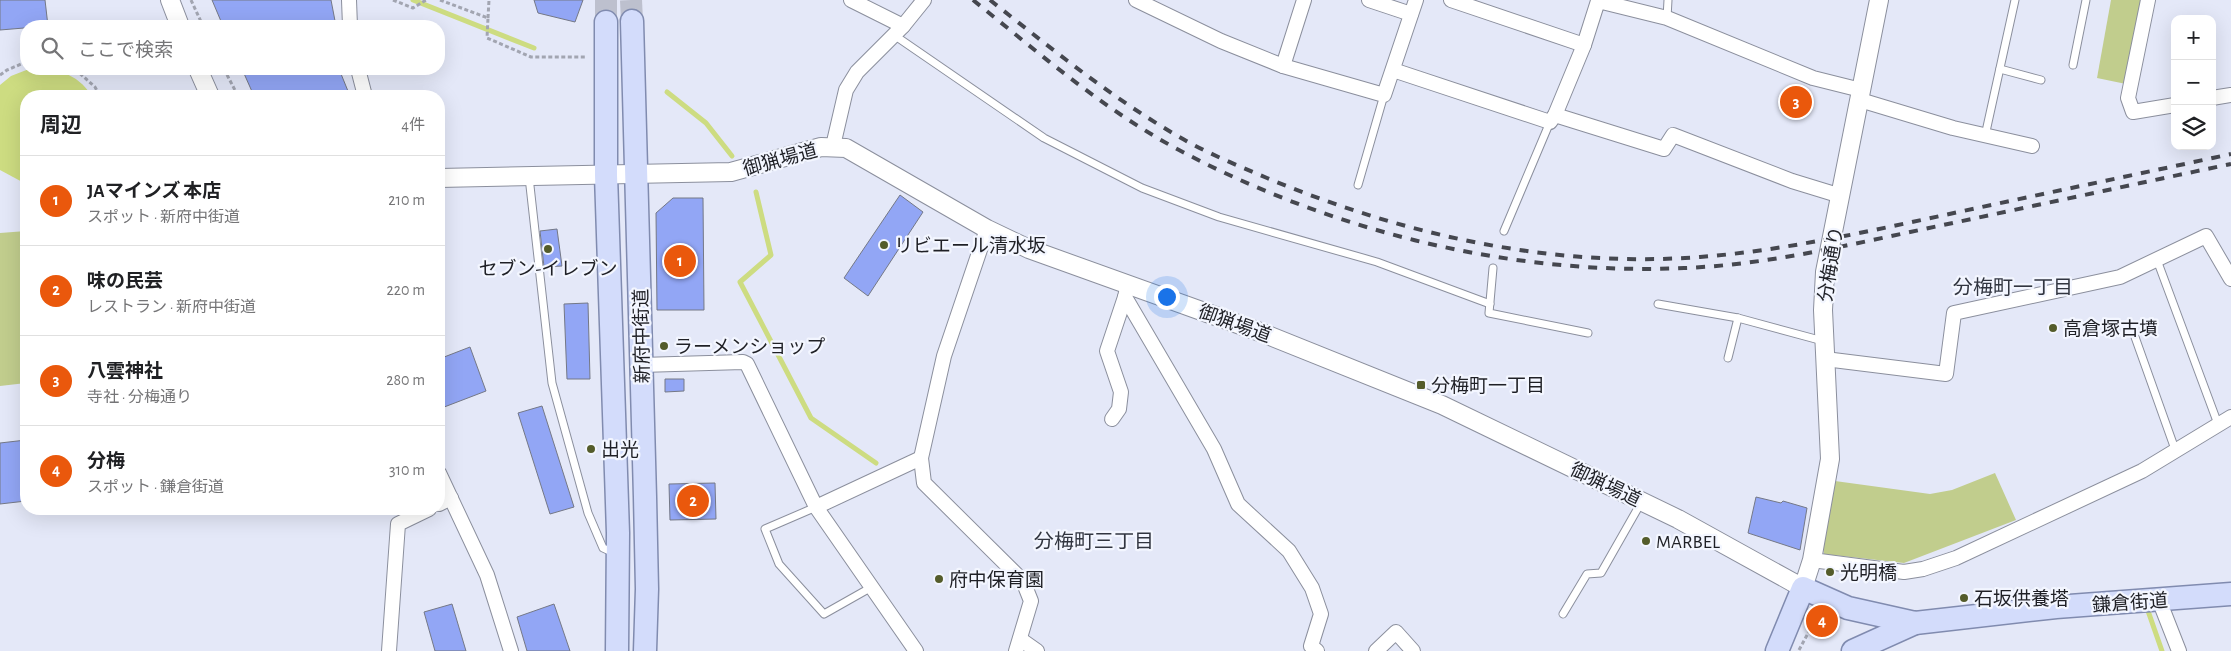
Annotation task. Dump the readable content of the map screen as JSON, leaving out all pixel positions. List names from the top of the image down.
{
  "streets": {
    "main road": ["新府中街道", "鎌倉街道"],
    "street": ["御猟場道", "分梅通り"]
  },
  "crossings": [
    ["御猟場道", "分梅通り"],
    ["御猟場道", "新府中街道"],
    ["御猟場道", "鎌倉街道"],
    ["分梅通り", "鎌倉街道"]
  ],
  "districts": ["分梅町一丁目", "分梅町三丁目"],
  "places": {
    "other": [
      "リビエール清水坂",
      "セブン-イレブン",
      "高倉塚古墳",
      "ラーメンショップ",
      "出光",
      "MARBEL",
      "光明橋",
      "府中保育園",
      "石坂供養塔"
    ],
    "transit": ["分梅町一丁目"]
  },
  "page": {
    "map_buttons": ["+", "−"],
    "search": "ここで検索",
    "pins": [
      "3",
      "1",
      "2",
      "4"
    ],
    "heading": ["周辺", "4件"],
    "list": [
      {
        "mark": "1",
        "name": "JAマインズ 本店",
        "note": "スポット · 新府中街道",
        "value": "210 m"
      },
      {
        "mark": "2",
        "name": "味の民芸",
        "note": "レストラン · 新府中街道",
        "value": "220 m"
      },
      {
        "mark": "3",
        "name": "八雲神社",
        "note": "寺社 · 分梅通り",
        "value": "280 m"
      },
      {
        "mark": "4",
        "name": "分梅",
        "note": "スポット · 鎌倉街道",
        "value": "310 m"
      }
    ]
  }
}
